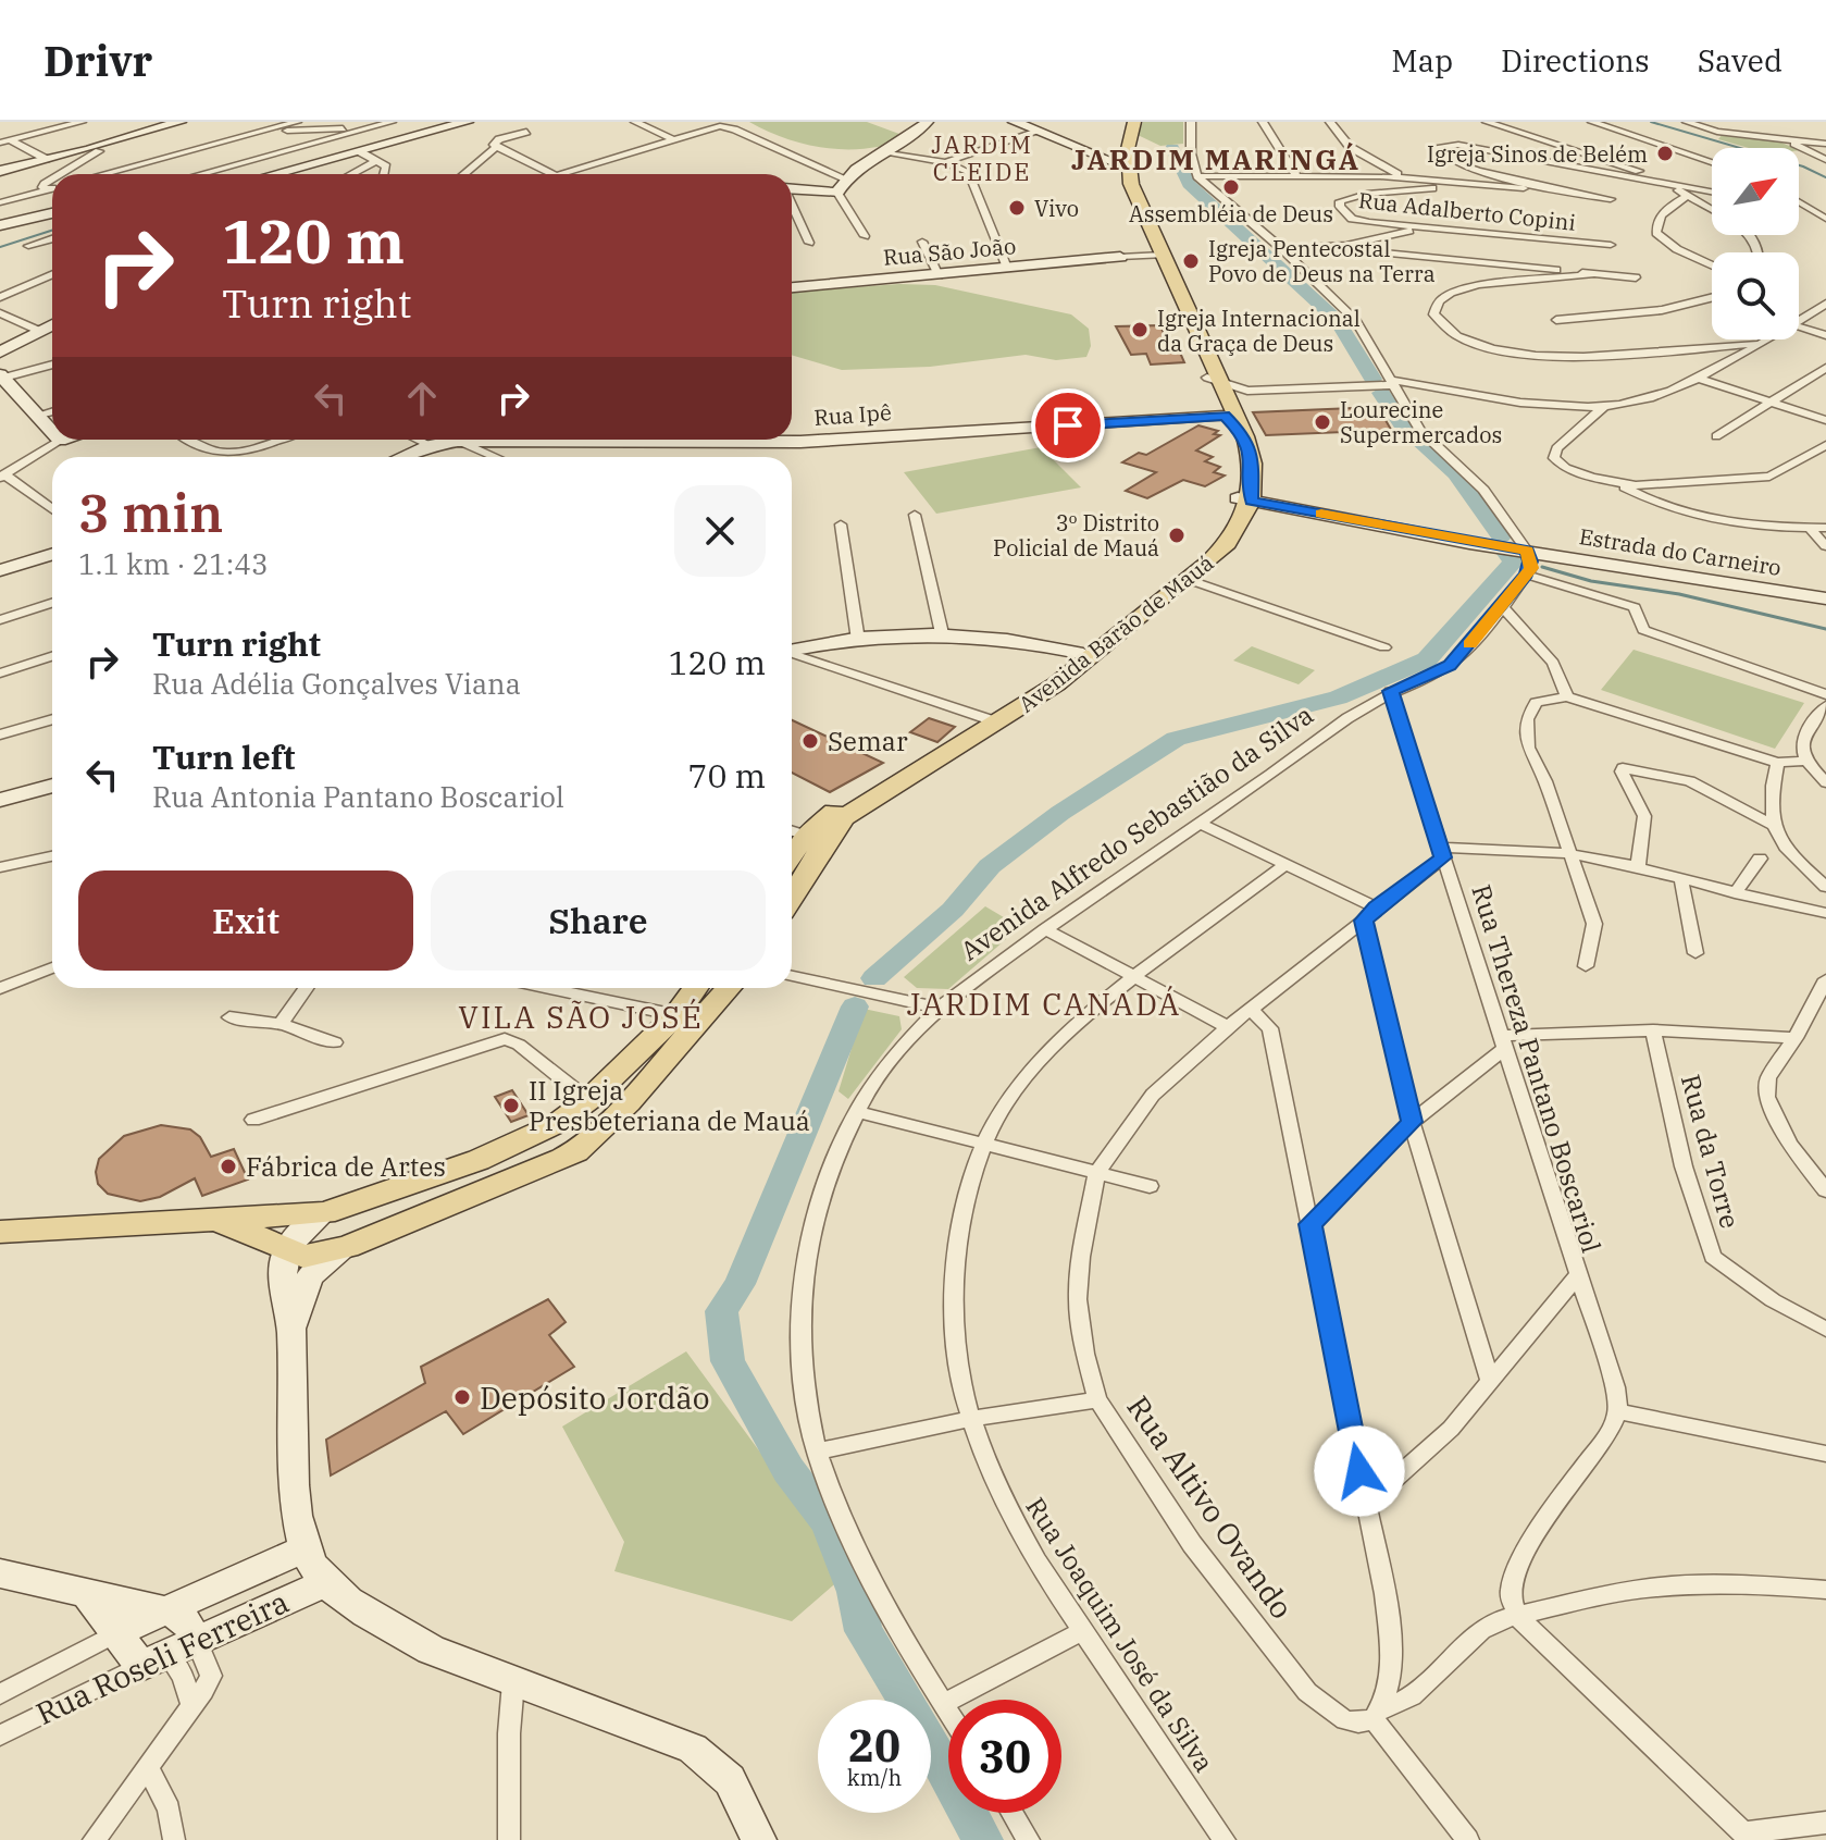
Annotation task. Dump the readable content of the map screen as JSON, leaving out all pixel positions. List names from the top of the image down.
{
  "streets": {
    "main road": ["Avenida Barão de Mauá"],
    "street": [
      "Rua Adalberto Copini",
      "Rua São João",
      "Rua Ipê",
      "Estrada do Carneiro",
      "Avenida Alfredo Sebastião da Silva",
      "Rua Thereza Pantano Boscariol",
      "Rua da Torre",
      "Rua Altivo Ovando",
      "Rua Joaquim José da Silva",
      "Rua Roseli Ferreira"
    ]
  },
  "crossings": [
    ["Rua São João", "Avenida Barão de Mauá"],
    ["Rua Ipê", "Avenida Barão de Mauá"],
    ["Estrada do Carneiro", "Avenida Barão de Mauá"],
    ["Avenida Alfredo Sebastião da Silva", "Rua Thereza Pantano Boscariol"],
    ["Rua Thereza Pantano Boscariol", "Rua Altivo Ovando"]
  ],
  "districts": [
    "JARDIM CLEIDE",
    "JARDIM MARINGÁ",
    "JARDIM CANADÁ",
    "VILA SÃO JOSÉ"
  ],
  "places": [
    "Igreja Sinos de Belém",
    "Assembléia de Deus",
    "Vivo",
    "Igreja Pentecostal Povo de Deus na Terra",
    "Igreja Internacional da Graça de Deus",
    "Lourecine Supermercados",
    "3º Distrito Policial de Mauá",
    "Semar",
    "II Igreja Presbeteriana de Mauá",
    "Fábrica de Artes",
    "Depósito Jordão"
  ],
  "north": "top right",
  "page": {
    "header": "Drivr",
    "nav": ["Map", "Directions", "Saved"],
    "turn": ["120 m", "Turn right"],
    "heading": ["3 min", "1.1 km · 21:43"],
    "list": [
      {
        "name": "Turn right",
        "note": "Rua Adélia Gonçalves Viana",
        "value": "120 m"
      },
      {
        "name": "Turn left",
        "note": "Rua Antonia Pantano Boscariol",
        "value": "70 m"
      }
    ],
    "buttons": ["Exit", "Share"],
    "speed": "20 km/h",
    "limit": "30"
  }
}
